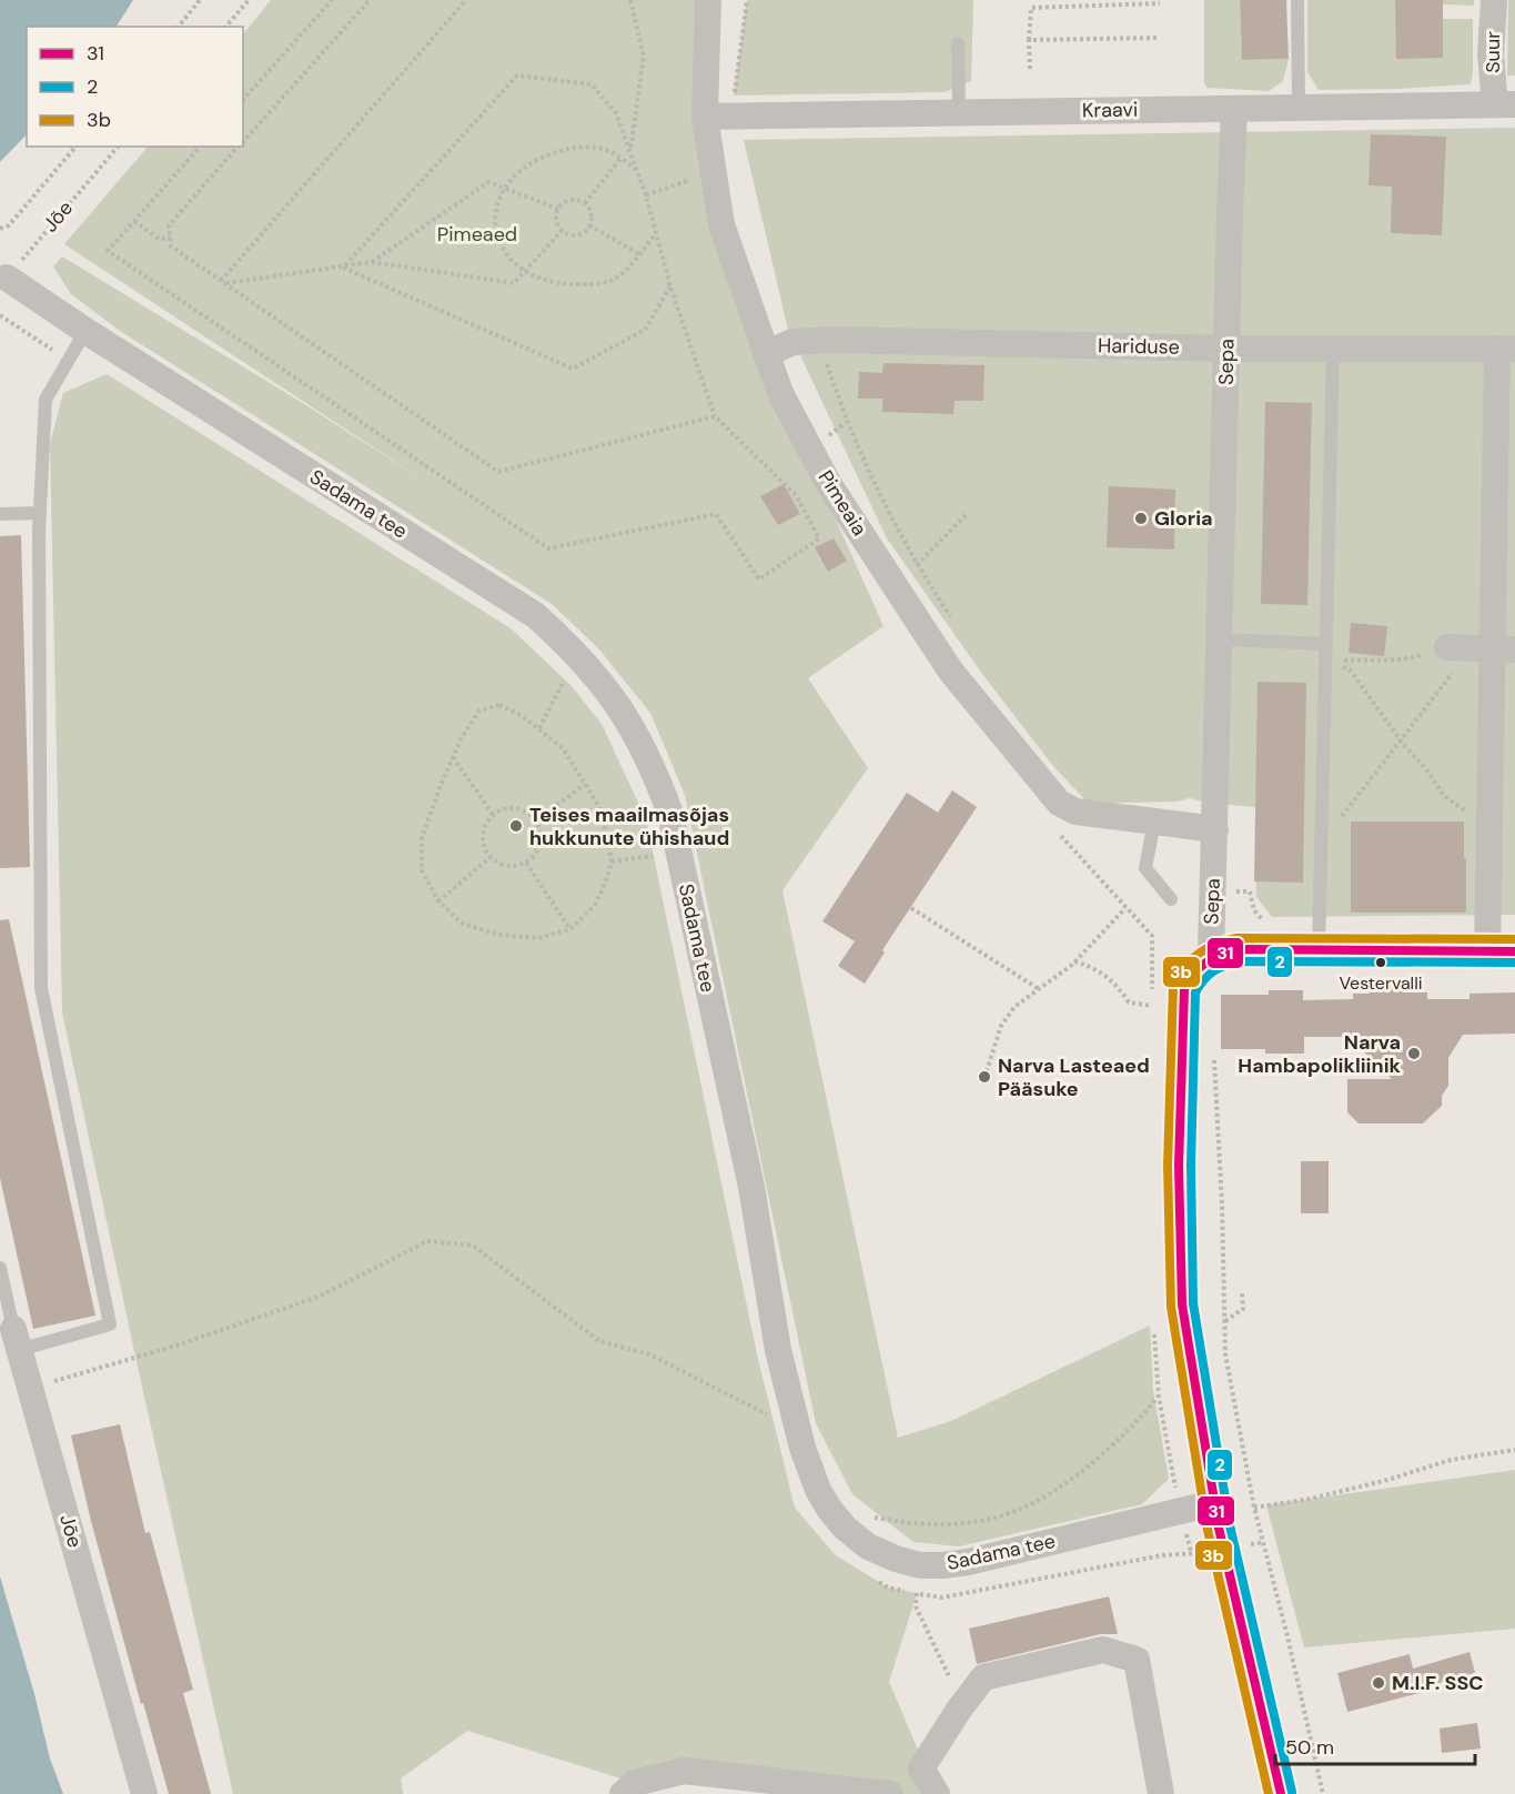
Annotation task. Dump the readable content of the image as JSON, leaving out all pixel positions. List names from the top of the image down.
{
  "streets": {
    "street": [
      "Suur",
      "Kraavi",
      "Jõe",
      "Hariduse",
      "Sepa",
      "Pimeaia",
      "Sadama tee"
    ]
  },
  "crossings": [
    ["Suur", "Kraavi"],
    ["Kraavi", "Sepa"],
    ["Kraavi", "Pimeaia"],
    ["Jõe", "Sadama tee"],
    ["Hariduse", "Sepa"],
    ["Hariduse", "Pimeaia"],
    ["Sepa", "Pimeaia"]
  ],
  "parks": ["Pimeaed"],
  "places": [
    "Gloria",
    "Teises maailmasõjas hukkunute ühishaud",
    "Vestervalli",
    "Narva Hambapolikliinik",
    "Narva Lasteaed Pääsuke",
    "M.I.F. SSC"
  ],
  "lines": ["transit line 3b", "transit line 31", "transit line 2"],
  "legend": ["31", "2", "3b"],
  "scale_bar": "50 m"
}
